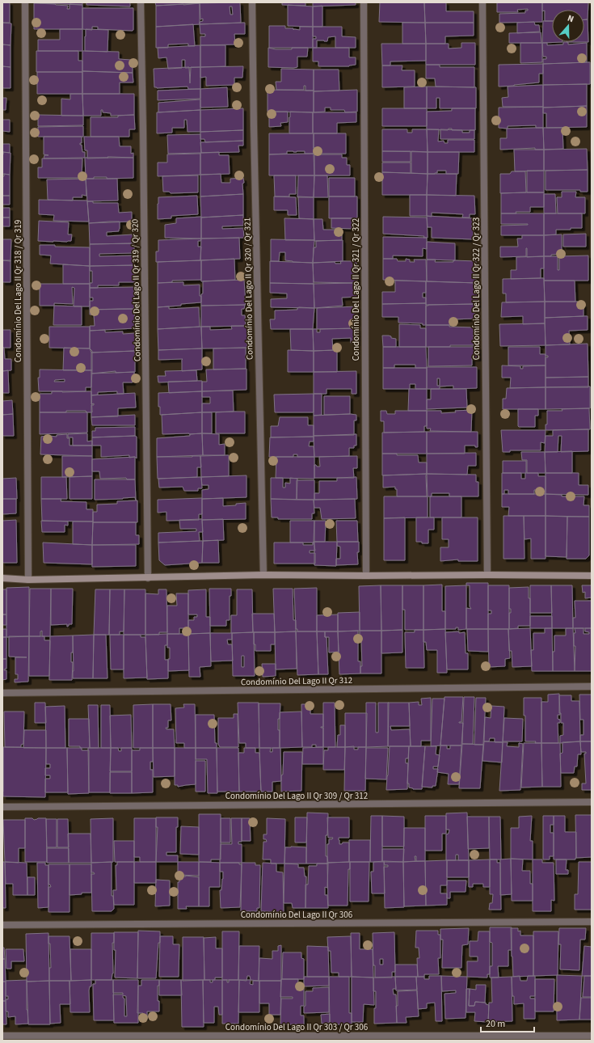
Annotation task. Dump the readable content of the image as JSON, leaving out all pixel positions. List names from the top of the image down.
{
  "streets": {
    "street": [
      "Condomínio Del Lago II Qr 320 / Qr 321",
      "Condomínio Del Lago II Qr 322 / Qr 323",
      "Condomínio Del Lago II Qr 321 / Qr 322",
      "Condomínio Del Lago II Qr 319 / Qr 320",
      "Condomínio Del Lago II Qr 318 / Qr 319",
      "Condomínio Del Lago II Qr 312",
      "Condomínio Del Lago II Qr 309 / Qr 312",
      "Condomínio Del Lago II Qr 306",
      "Condomínio Del Lago II Qr 303 / Qr 306"
    ]
  },
  "scale_bar": "20 m",
  "north": "top"
}
